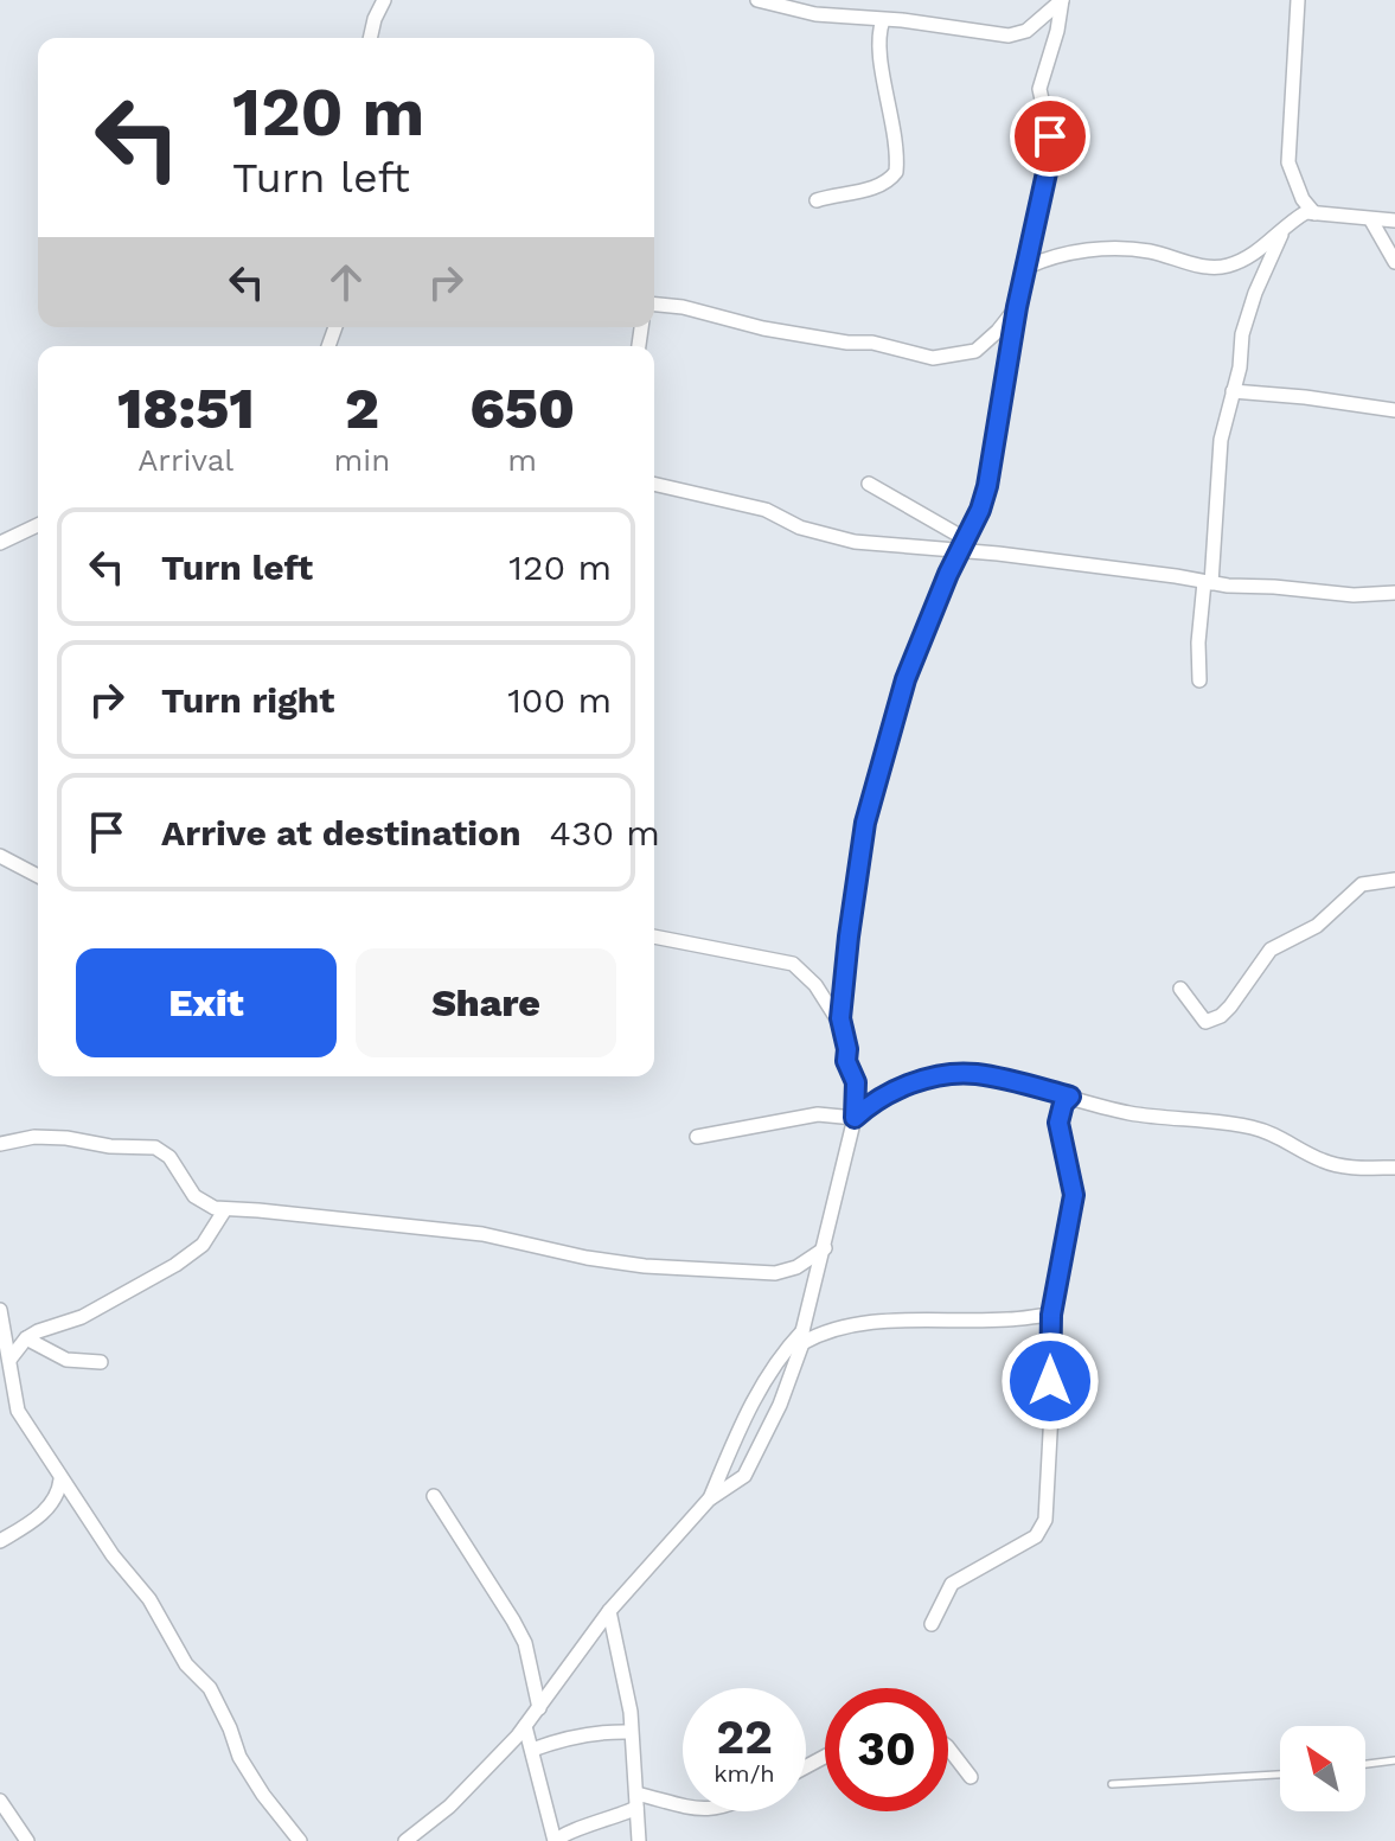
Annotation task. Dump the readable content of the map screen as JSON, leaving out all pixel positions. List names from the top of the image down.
{
  "north": "top left",
  "page": {
    "turn": ["120 m", "Turn left"],
    "eta": [
      "18:51",
      "Arrival",
      "2",
      "min",
      "650",
      "m"
    ],
    "list": [
      {
        "name": "Turn left",
        "value": "120 m"
      },
      {
        "name": "Turn right",
        "value": "100 m"
      },
      {
        "name": "Arrive at destination",
        "value": "430 m"
      }
    ],
    "buttons": ["Exit", "Share"],
    "speed": "22 km/h",
    "limit": "30"
  }
}
